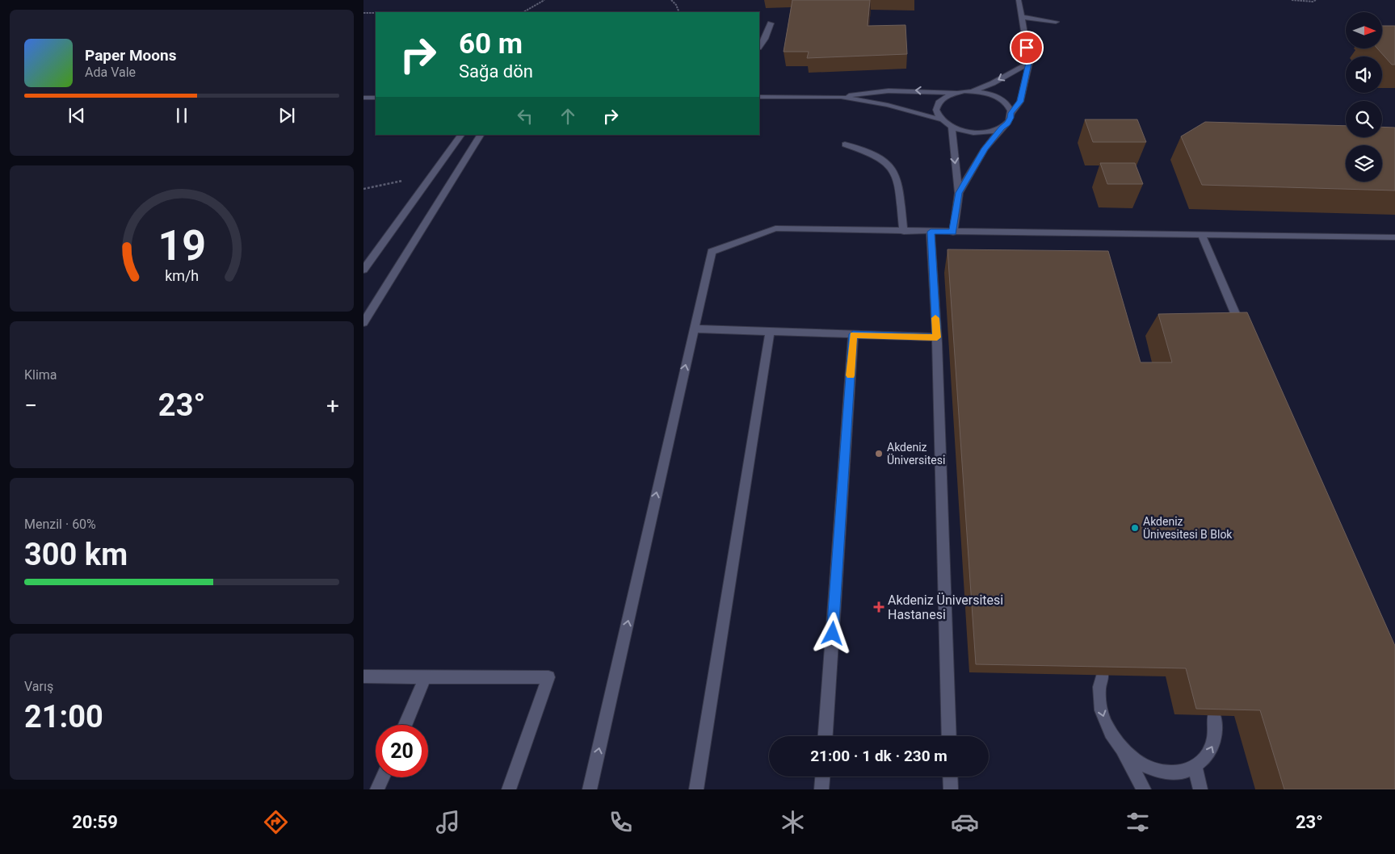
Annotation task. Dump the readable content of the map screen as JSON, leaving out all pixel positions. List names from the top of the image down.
{
  "places": {
    "other": ["Akdeniz Üniversitesi", "Akdeniz Ünivesitesi B Blok"],
    "health": ["Akdeniz Üniversitesi Hastanesi"]
  },
  "north": "right",
  "page": {
    "turn": ["60 m", "Sağa dön"],
    "song": ["Paper Moons", "Ada Vale"],
    "tile": [
      "Klima",
      ["Menzil · 60%", "300 km"],
      ["Varış", "21:00"]
    ],
    "heat": ["−", "23°", "+"],
    "limit": "20",
    "trip": "21:00 · 1 dk · 230 m",
    "tabs": ["20:59", "23°"],
    "gauge": ["19", "km/h"]
  }
}
